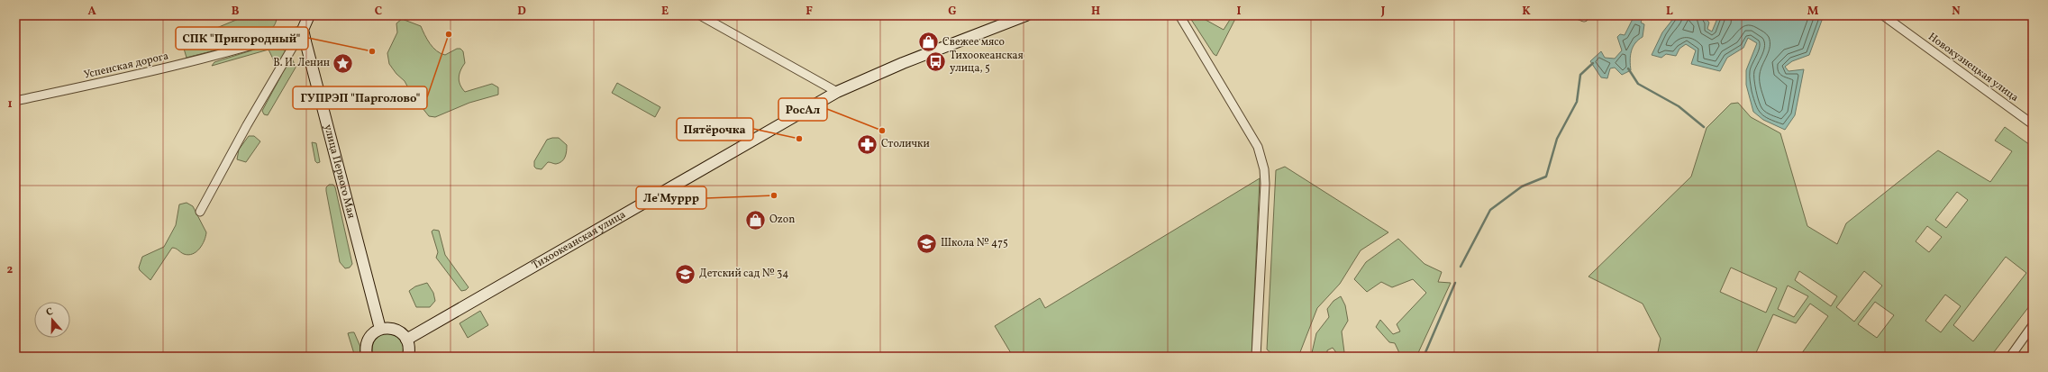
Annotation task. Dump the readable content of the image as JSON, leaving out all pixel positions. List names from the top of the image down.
{
  "streets": {
    "street": [
      "Успенская дорога",
      "Новокузнецкая улица",
      "улица Первого Мая",
      "Тихоокеанская улица"
    ]
  },
  "crossings": [
    ["Успенская дорога", "улица Первого Мая"]
  ],
  "places": {
    "other": [
      "ГУПРЭП \"Парголово\"",
      "СПК \"Пригородный\"",
      "РосАл",
      "Пятёрочка",
      "Ле'Муррр"
    ],
    "shop": ["Свежее мясо", "Ozon"],
    "bus stop": ["Тихоокеанская улица, 5"],
    "place": ["В. И. Ленин"],
    "pharmacy": ["Столички"],
    "school or university": ["Школа № 475", "Детский сад № 34"]
  },
  "north": "top",
  "grid": {
    "columns": [
      "A",
      "B",
      "C",
      "D",
      "E",
      "F",
      "G",
      "H",
      "I",
      "J",
      "K",
      "L",
      "M",
      "N"
    ],
    "rows": ["1", "2"]
  }
}
